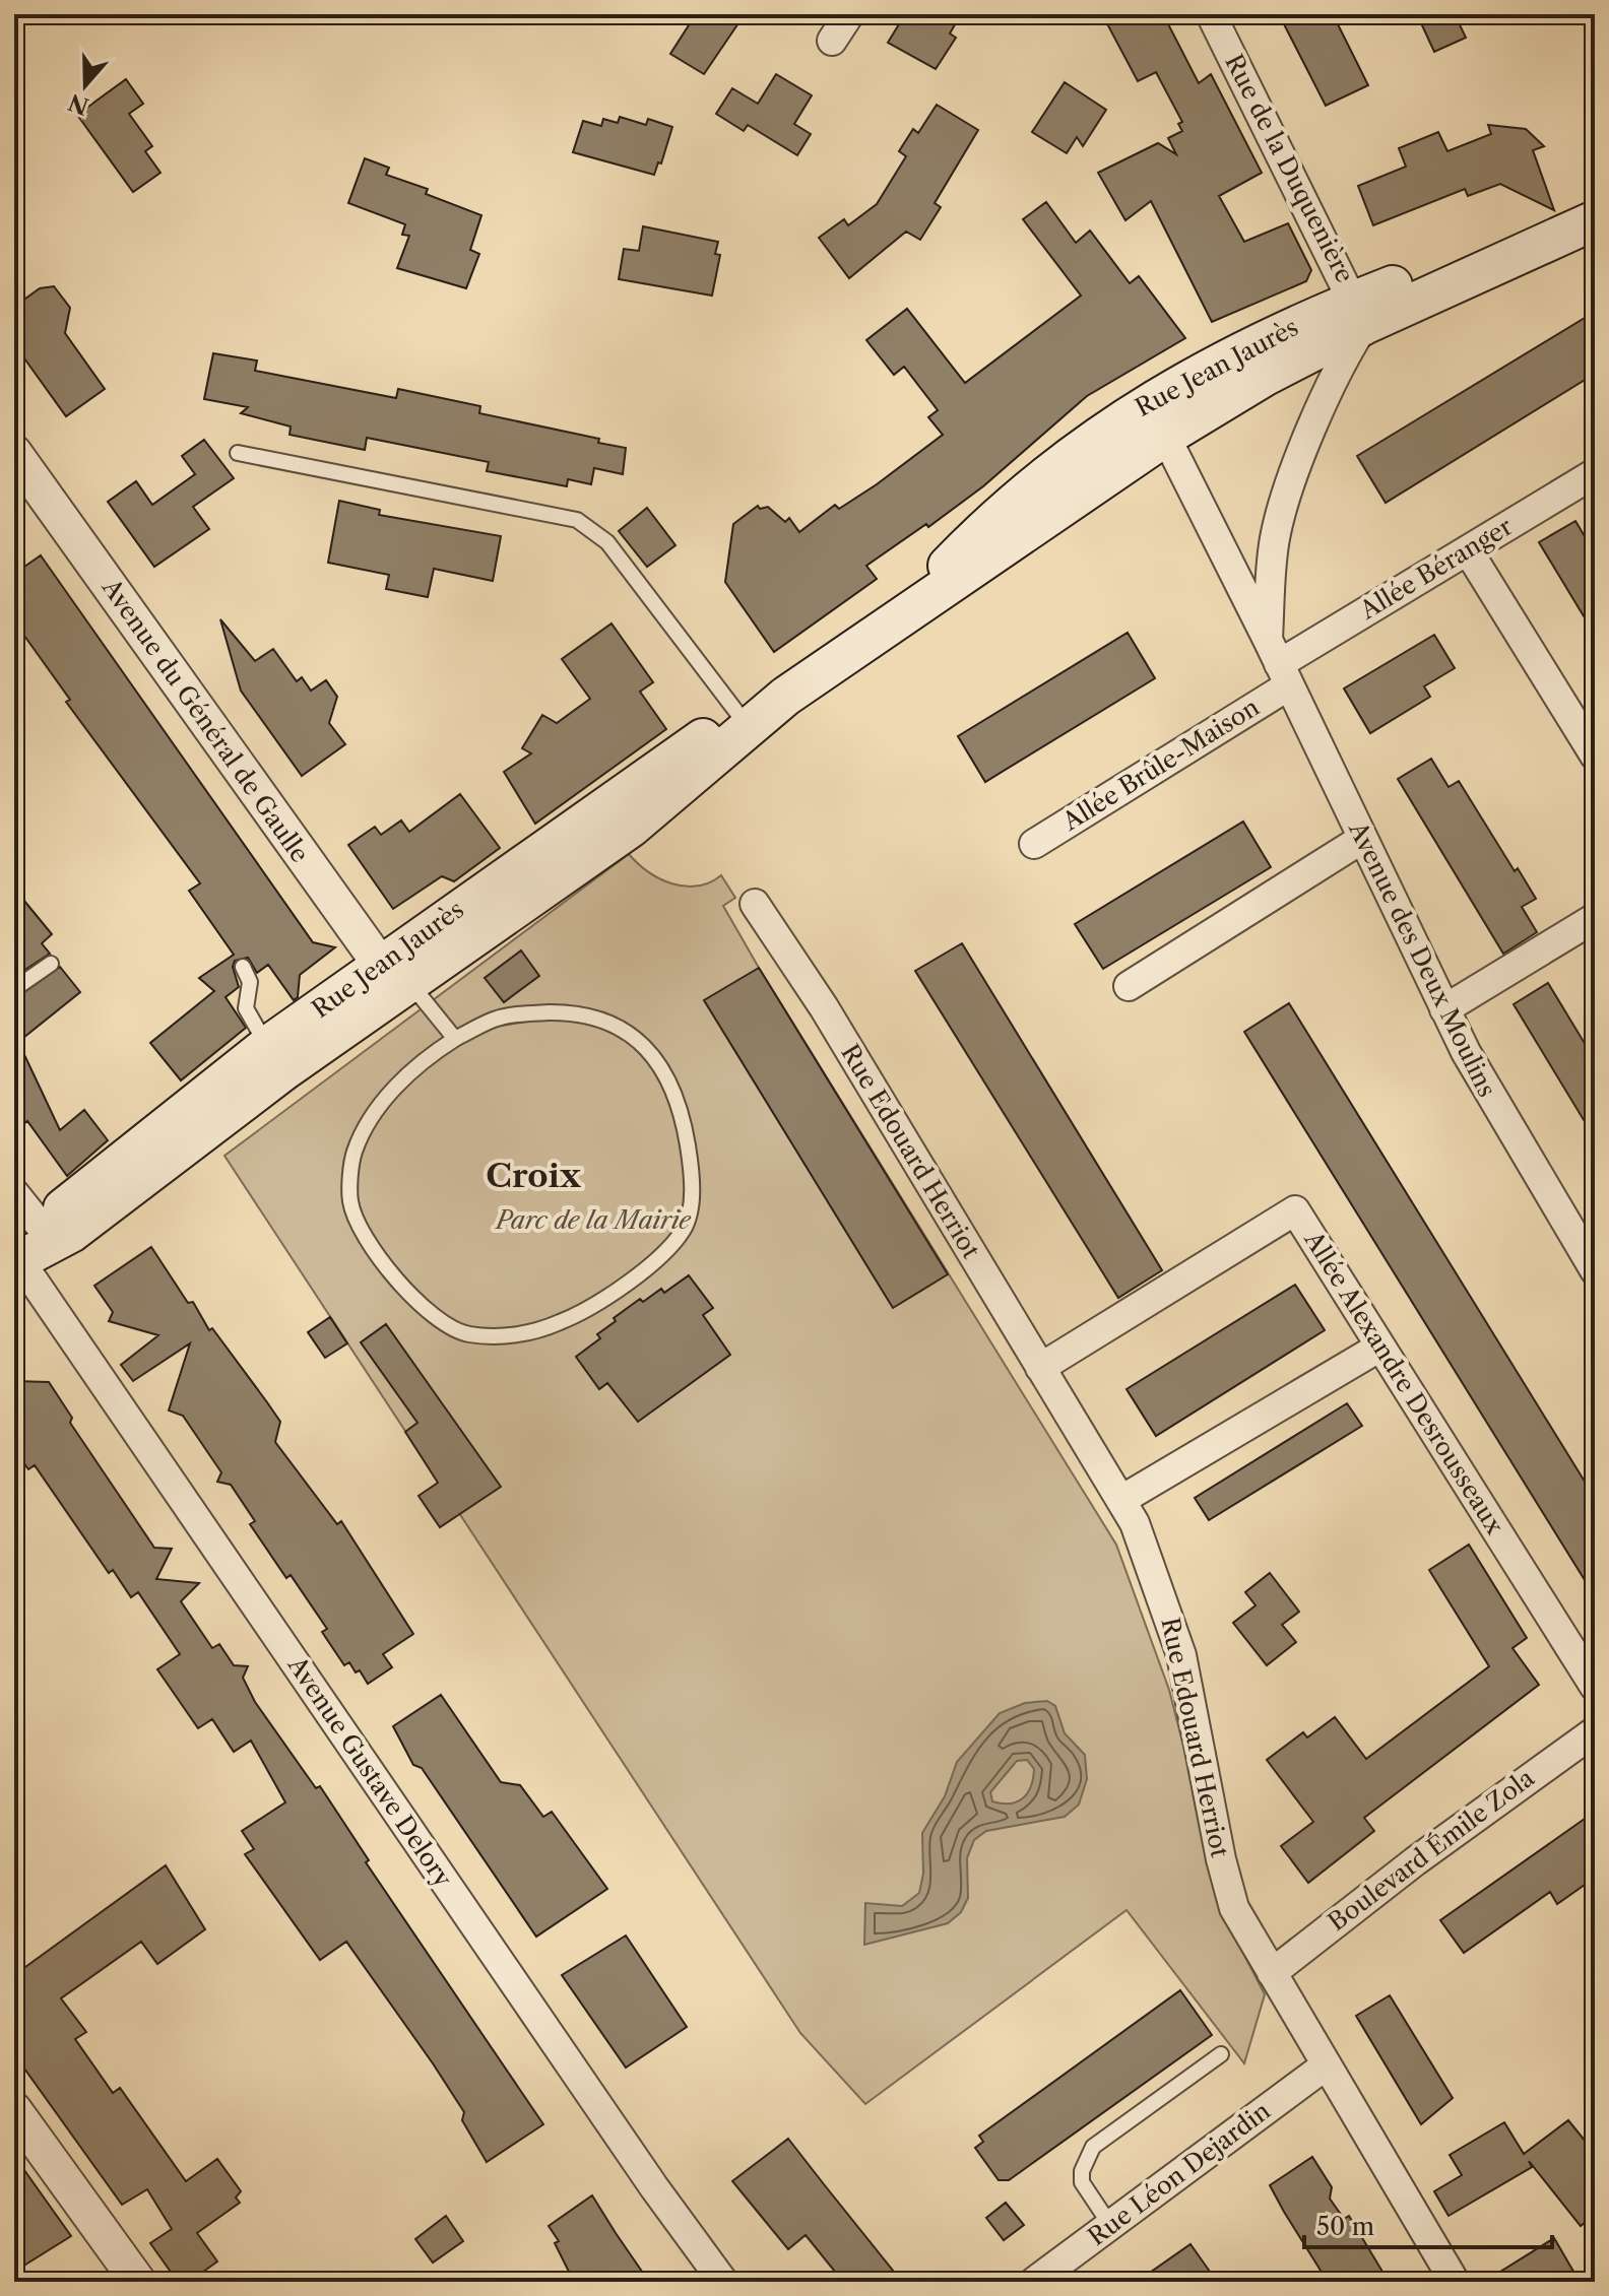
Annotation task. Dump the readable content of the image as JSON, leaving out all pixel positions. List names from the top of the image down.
{
  "streets": {
    "main road": ["Rue Jean Jaurès"],
    "street": [
      "Rue de la Duquenière",
      "Allée Béranger",
      "Avenue du Général de Gaulle",
      "Allée Brûle-Maison",
      "Avenue des Deux Moulins",
      "Rue Edouard Herriot",
      "Allée Alexandre Desrousseaux",
      "Avenue Gustave Delory",
      "Boulevard Émile Zola",
      "Rue Léon Dejardin"
    ]
  },
  "crossings": [
    ["Rue de la Duquenière", "Rue Jean Jaurès"],
    ["Rue de la Duquenière", "Avenue des Deux Moulins"],
    ["Rue Jean Jaurès", "Avenue du Général de Gaulle"],
    ["Rue Jean Jaurès", "Avenue des Deux Moulins"],
    ["Rue Jean Jaurès", "Avenue Gustave Delory"],
    ["Allée Béranger", "Allée Brûle-Maison"],
    ["Allée Béranger", "Avenue des Deux Moulins"],
    ["Allée Brûle-Maison", "Avenue des Deux Moulins"],
    ["Rue Edouard Herriot", "Allée Alexandre Desrousseaux"],
    ["Rue Edouard Herriot", "Boulevard Émile Zola"],
    ["Rue Edouard Herriot", "Rue Léon Dejardin"]
  ],
  "districts": ["Croix"],
  "parks": ["Parc de la Mairie"],
  "scale_bar": "50 m",
  "north": "bottom"
}
